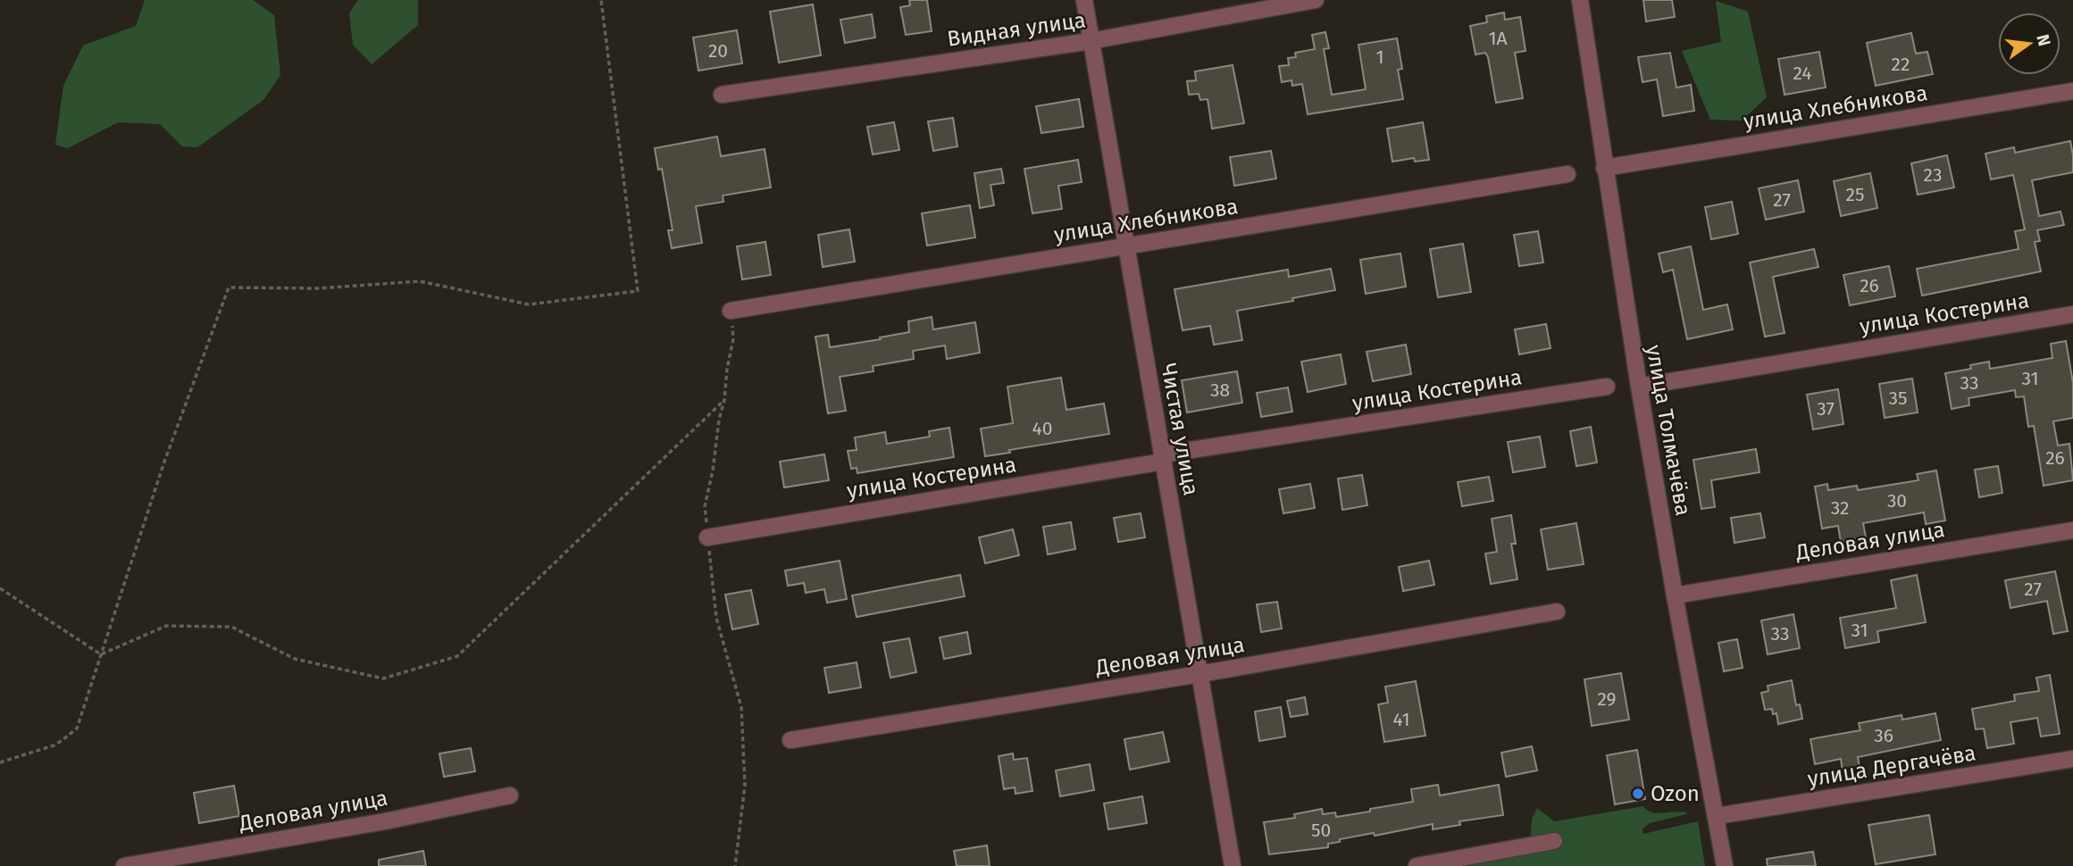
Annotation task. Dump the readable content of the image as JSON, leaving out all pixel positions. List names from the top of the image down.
{
  "streets": {
    "street": [
      "Видная улица",
      "улица Хлебникова",
      "улица Костерина",
      "Чистая улица",
      "улица Толмачёва",
      "Деловая улица",
      "улица Дергачёва"
    ]
  },
  "crossings": [
    ["Видная улица", "Чистая улица"],
    ["улица Хлебникова", "Чистая улица"],
    ["улица Хлебникова", "улица Толмачёва"],
    ["улица Костерина", "Чистая улица"],
    ["улица Костерина", "улица Толмачёва"],
    ["Чистая улица", "Деловая улица"],
    ["улица Толмачёва", "Деловая улица"],
    ["улица Толмачёва", "улица Дергачёва"]
  ],
  "places": ["Ozon"],
  "house_numbers": [
    "1А",
    "20",
    "1",
    "22",
    "24",
    "23",
    "25",
    "27",
    "26",
    "31",
    "33",
    "38",
    "35",
    "37",
    "40",
    "26",
    "30",
    "32",
    "27",
    "31",
    "33",
    "29",
    "41",
    "36",
    "50"
  ],
  "north": "right"
}
